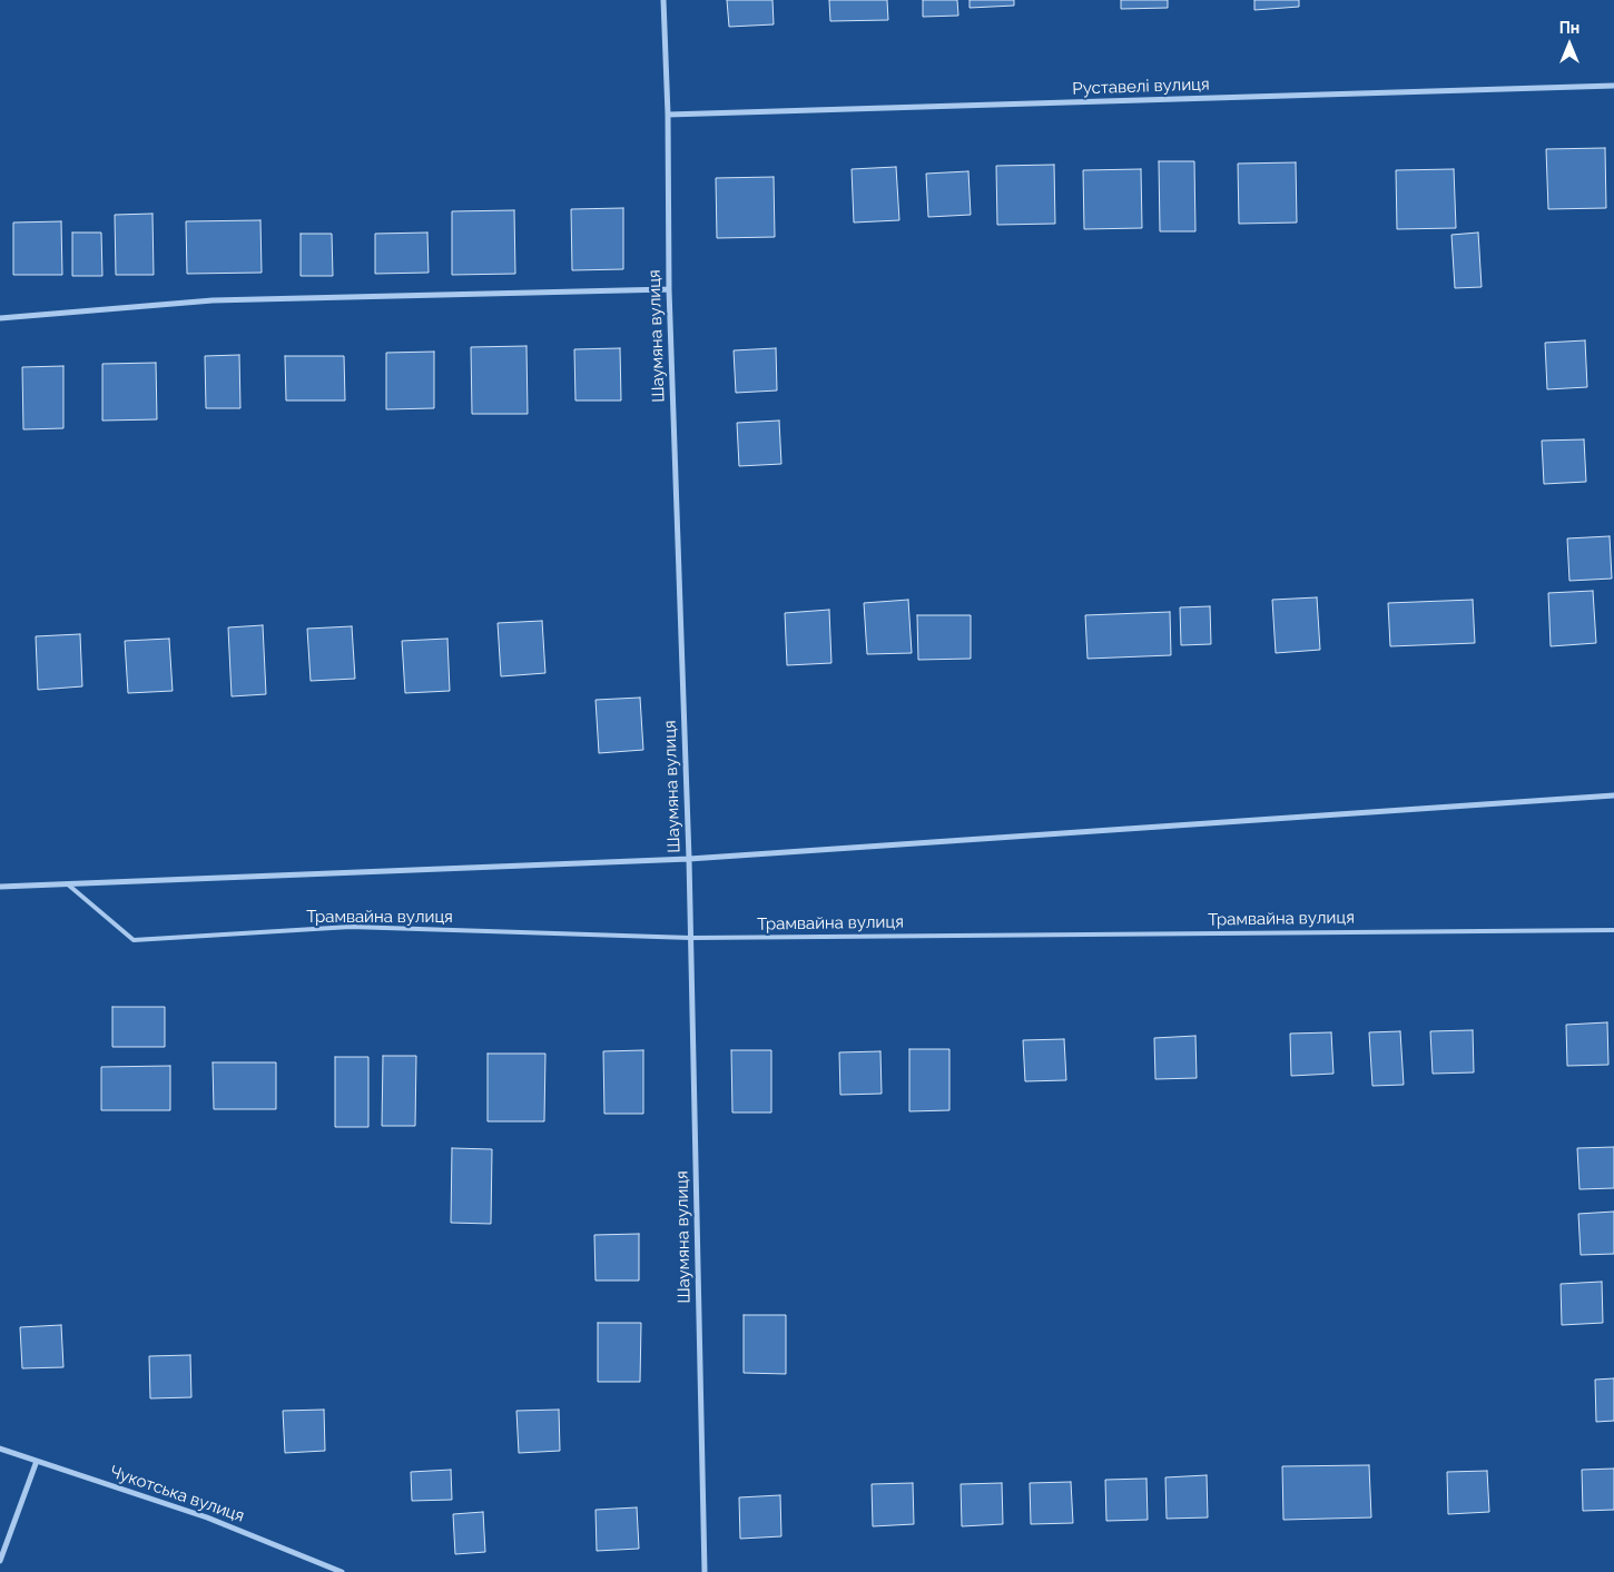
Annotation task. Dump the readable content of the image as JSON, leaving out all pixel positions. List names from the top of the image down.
{
  "streets": {
    "street": ["Руставелі вулиця", "Шаумяна вулиця", "Чукотська вулиця"],
    "lane": ["Трамвайна вулиця"]
  },
  "crossings": [
    ["Руставелі вулиця", "Шаумяна вулиця"],
    ["Шаумяна вулиця", "Трамвайна вулиця"]
  ],
  "north": "top"
}
